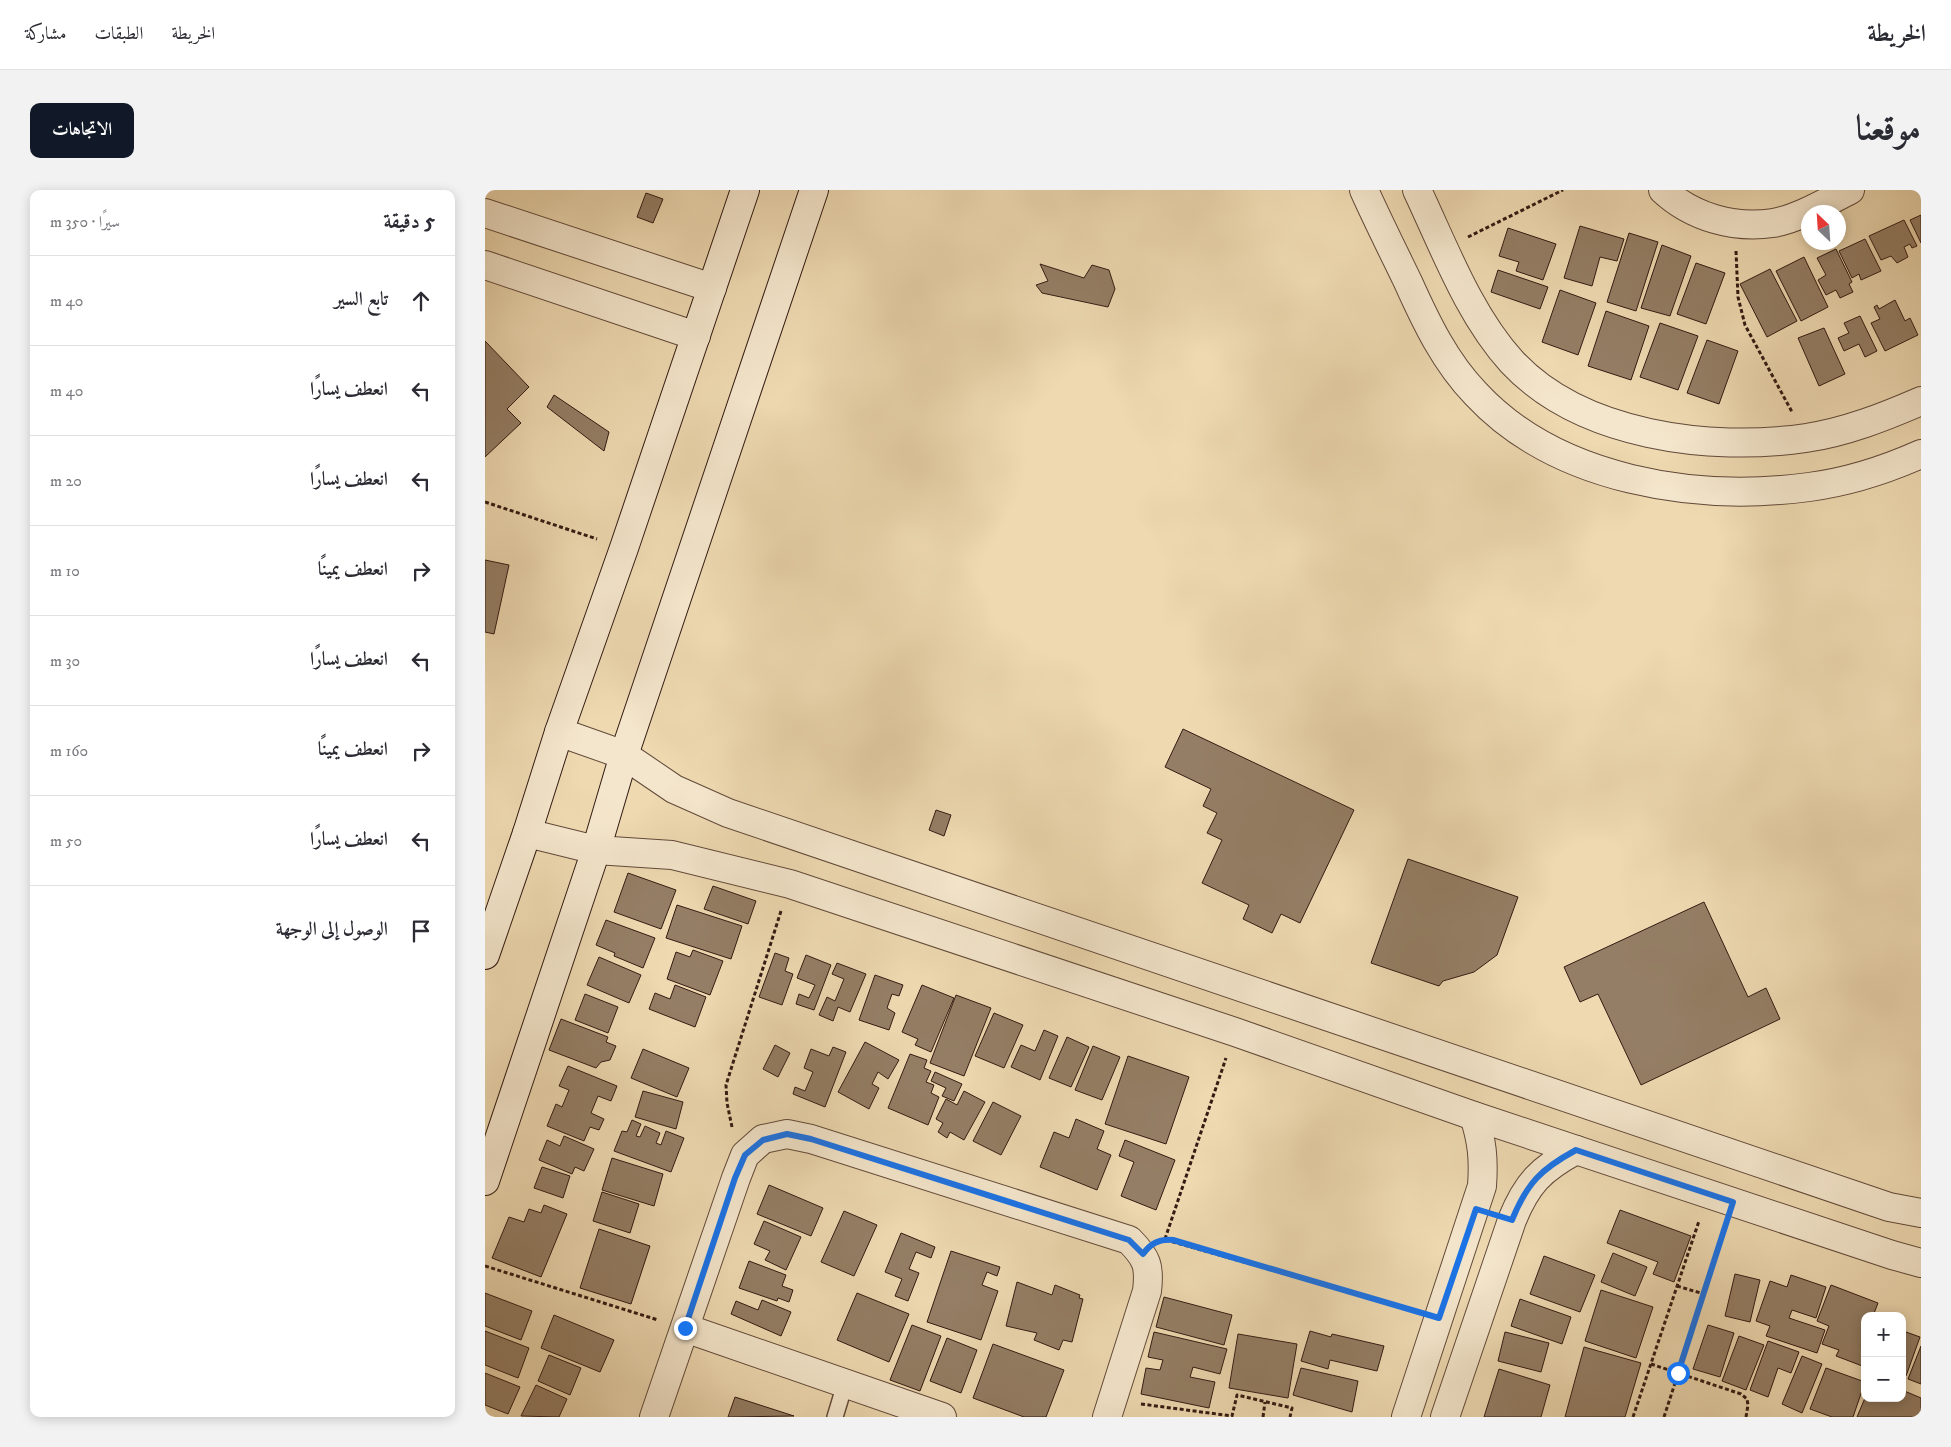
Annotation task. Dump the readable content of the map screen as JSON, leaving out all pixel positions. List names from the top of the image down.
{
  "north": "top left",
  "page": {
    "header": "الخريطة",
    "nav": ["الخريطة", "الطبقات", "مشاركة"],
    "title": "موقعنا",
    "buttons": "الاتجاهات",
    "heading": ["5 دقيقة", "سيرًا · 350 m"],
    "list": [
      ["تابع السير", "40 m"],
      ["انعطف يسارًا", "40 m"],
      ["انعطف يسارًا", "20 m"],
      ["انعطف يمينًا", "10 m"],
      ["انعطف يسارًا", "30 m"],
      ["انعطف يمينًا", "160 m"],
      ["انعطف يسارًا", "50 m"],
      "الوصول إلى الوجهة"
    ],
    "map_buttons": ["+", "−"]
  }
}
